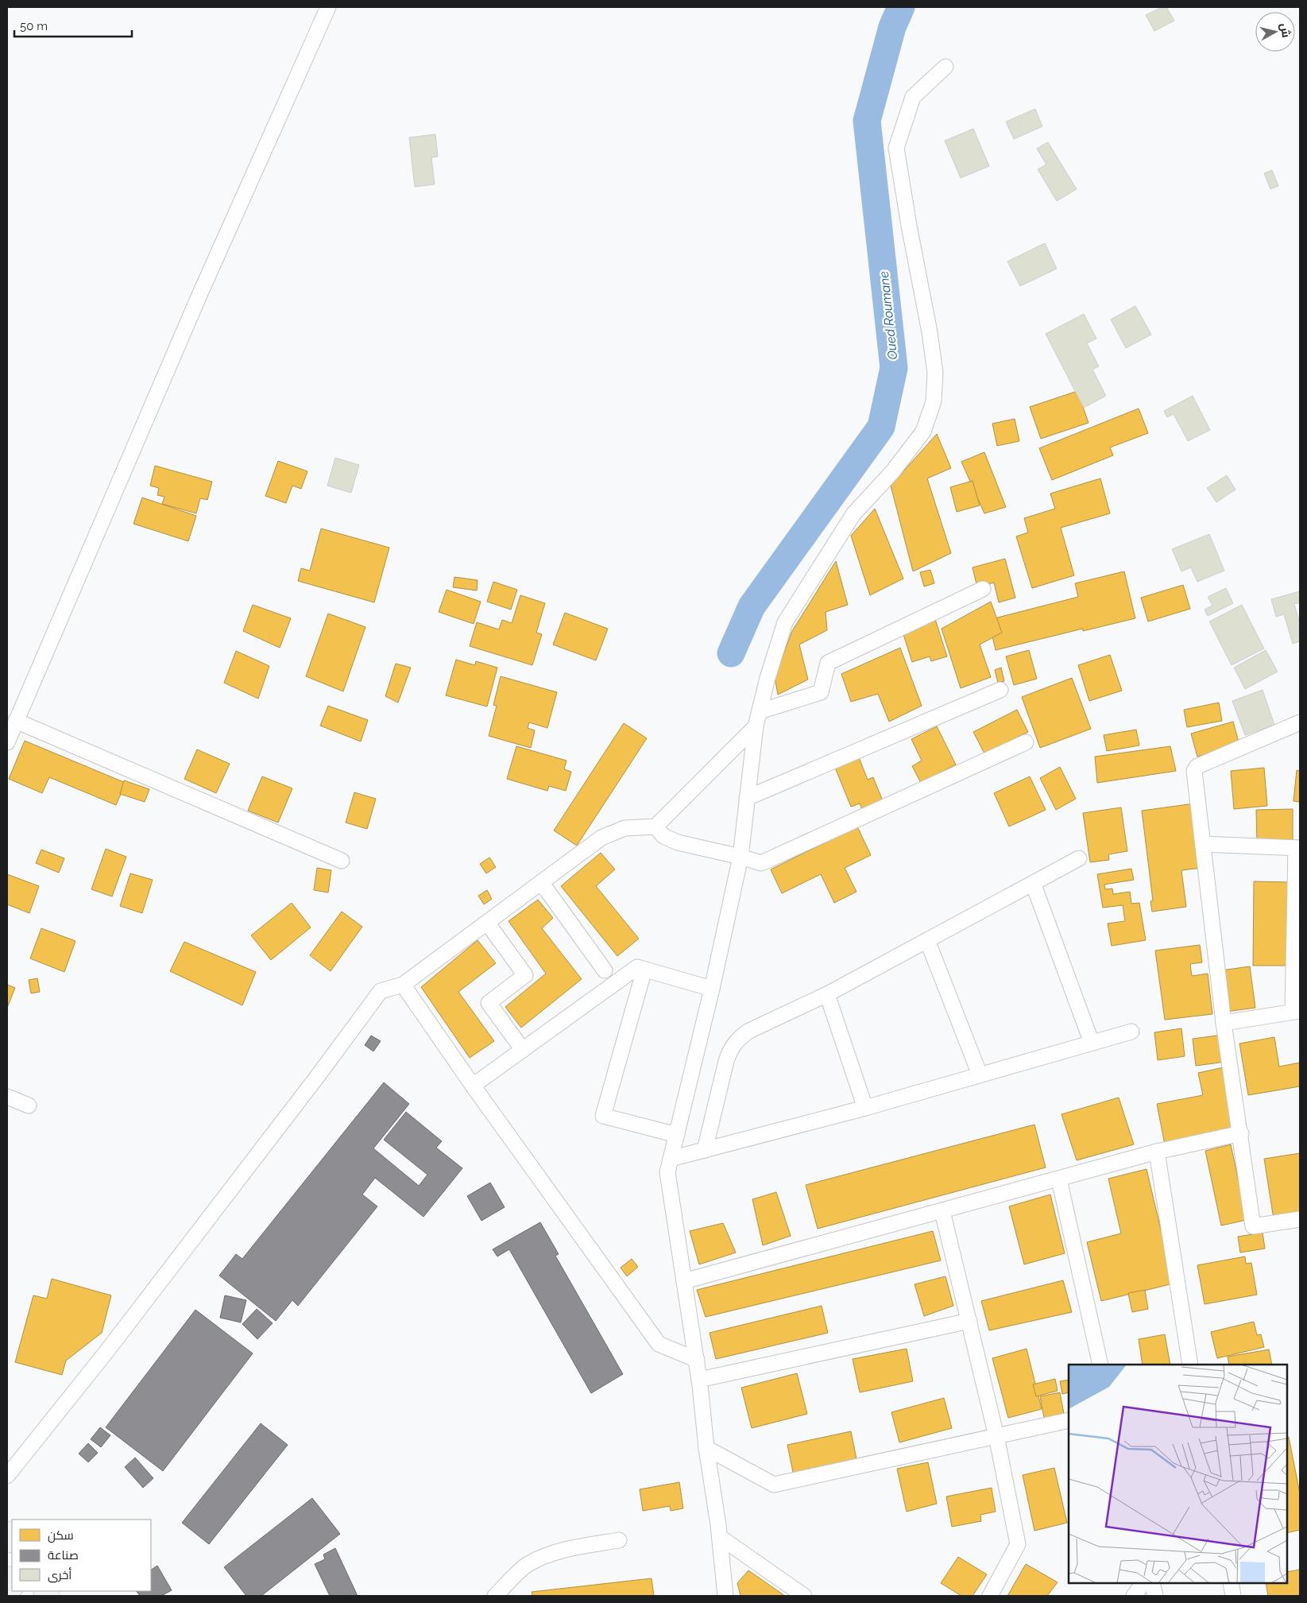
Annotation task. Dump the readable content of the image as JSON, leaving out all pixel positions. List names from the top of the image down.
{
  "water": ["Oued Roumane"],
  "legend": ["سكن", "صناعة", "أخرى"],
  "scale_bar": "50 m",
  "north": "right"
}
